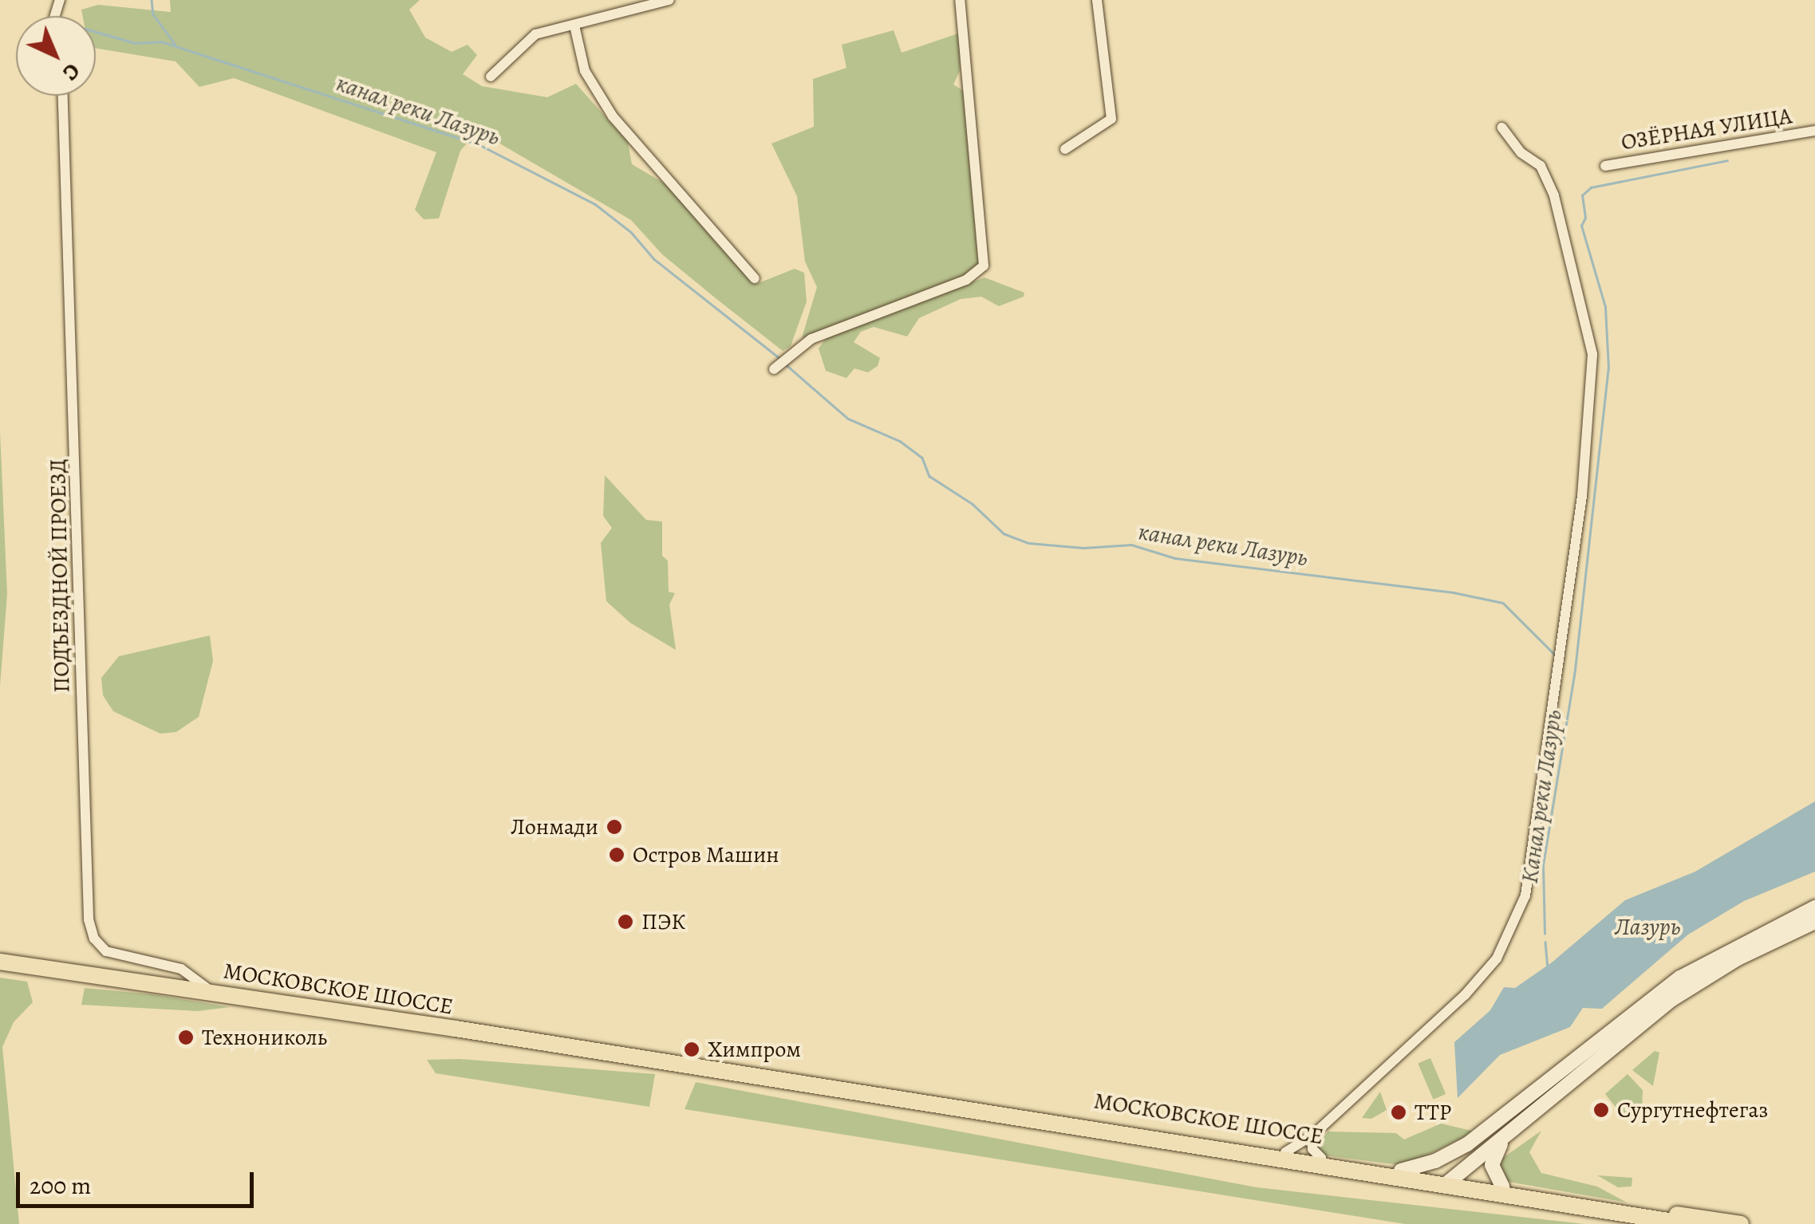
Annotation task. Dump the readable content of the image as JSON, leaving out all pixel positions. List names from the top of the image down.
{
  "streets": {
    "main road": ["МОСКОВСКОЕ ШОССЕ"],
    "street": ["ОЗЁРНАЯ УЛИЦА", "ПОДЪЕЗДНОЙ ПРОЕЗД"]
  },
  "crossings": [
    ["ПОДЪЕЗДНОЙ ПРОЕЗД", "МОСКОВСКОЕ ШОССЕ"]
  ],
  "water": ["канал реки Лазурь", "Канал реки Лазурь", "Лазурь"],
  "places": [
    "Лонмади",
    "Остров Машин",
    "ПЭК",
    "Технониколь",
    "Химпром",
    "Сургутнефтегаз",
    "ТТР"
  ],
  "scale_bar": "200 m",
  "north": "bottom right"
}
